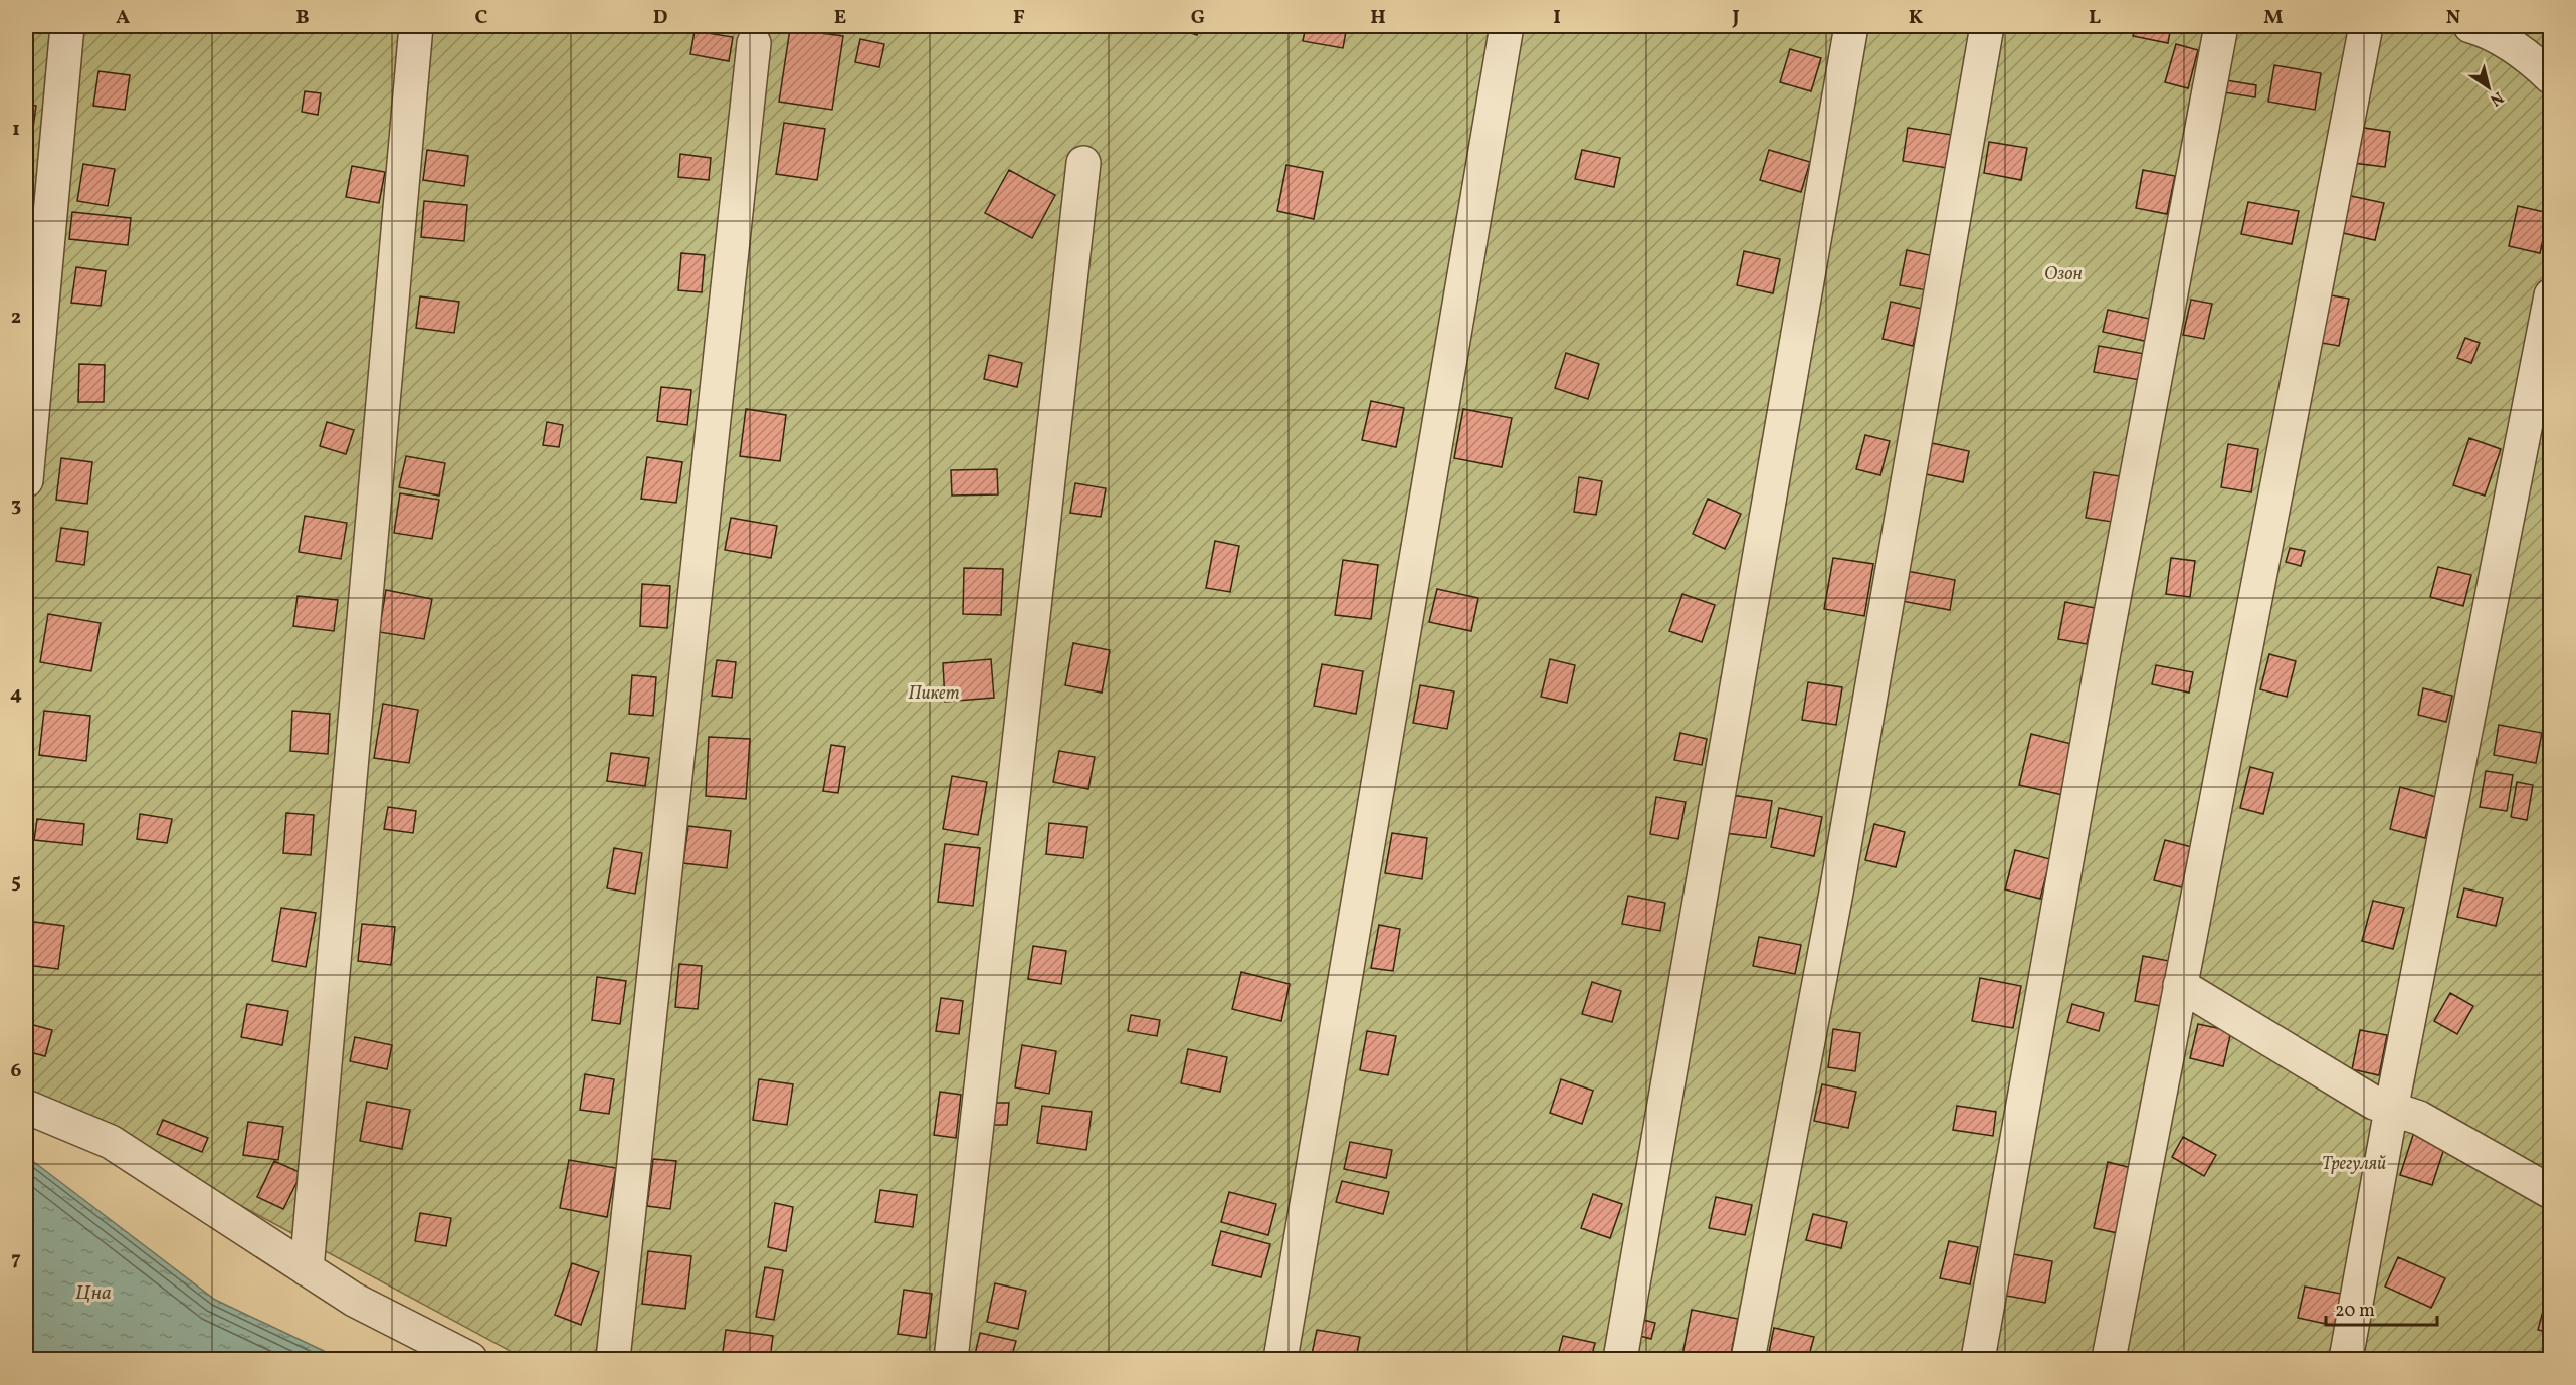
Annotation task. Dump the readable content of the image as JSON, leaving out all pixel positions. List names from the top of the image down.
{
  "water": ["Цна"],
  "parks": ["Озон", "Пикет", "Трегуляй"],
  "scale_bar": "20 m",
  "north": "bottom right",
  "grid": {
    "columns": [
      "A",
      "B",
      "C",
      "D",
      "E",
      "F",
      "G",
      "H",
      "I",
      "J",
      "K",
      "L",
      "M",
      "N"
    ],
    "rows": [
      "1",
      "2",
      "3",
      "4",
      "5",
      "6",
      "7"
    ]
  }
}
